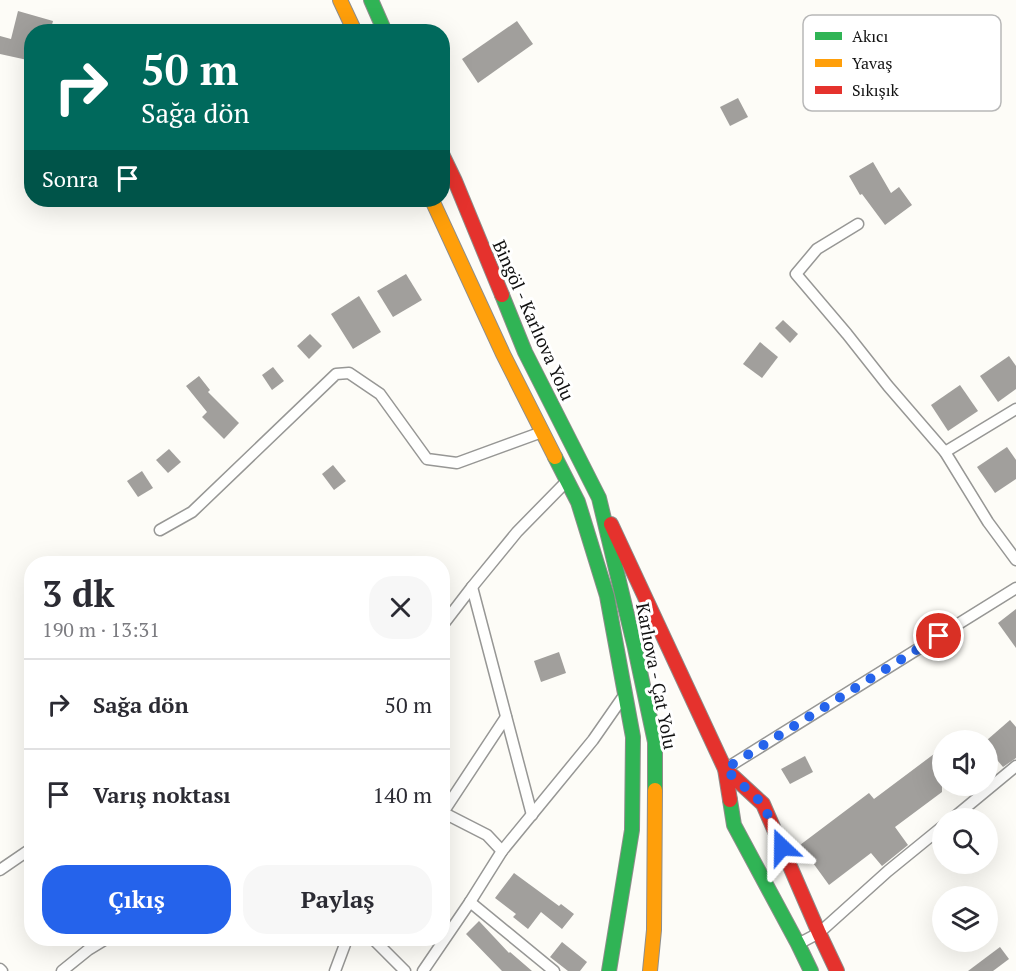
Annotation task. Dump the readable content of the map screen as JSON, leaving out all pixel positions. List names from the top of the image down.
{
  "streets": {
    "main road": ["Bingöl - Karlıova Yolu", "Karlıova - Çat Yolu"]
  },
  "crossings": [
    ["Bingöl - Karlıova Yolu", "Karlıova - Çat Yolu"]
  ],
  "legend": ["Akıcı", "Yavaş", "Sıkışık"],
  "page": {
    "turn": ["50 m", "Sağa dön"],
    "then": "Sonra",
    "heading": ["3 dk", "190 m · 13:31"],
    "list": [
      {
        "name": "Sağa dön",
        "value": "50 m"
      },
      {
        "name": "Varış noktası",
        "value": "140 m"
      }
    ],
    "buttons": ["Çıkış", "Paylaş"]
  }
}
